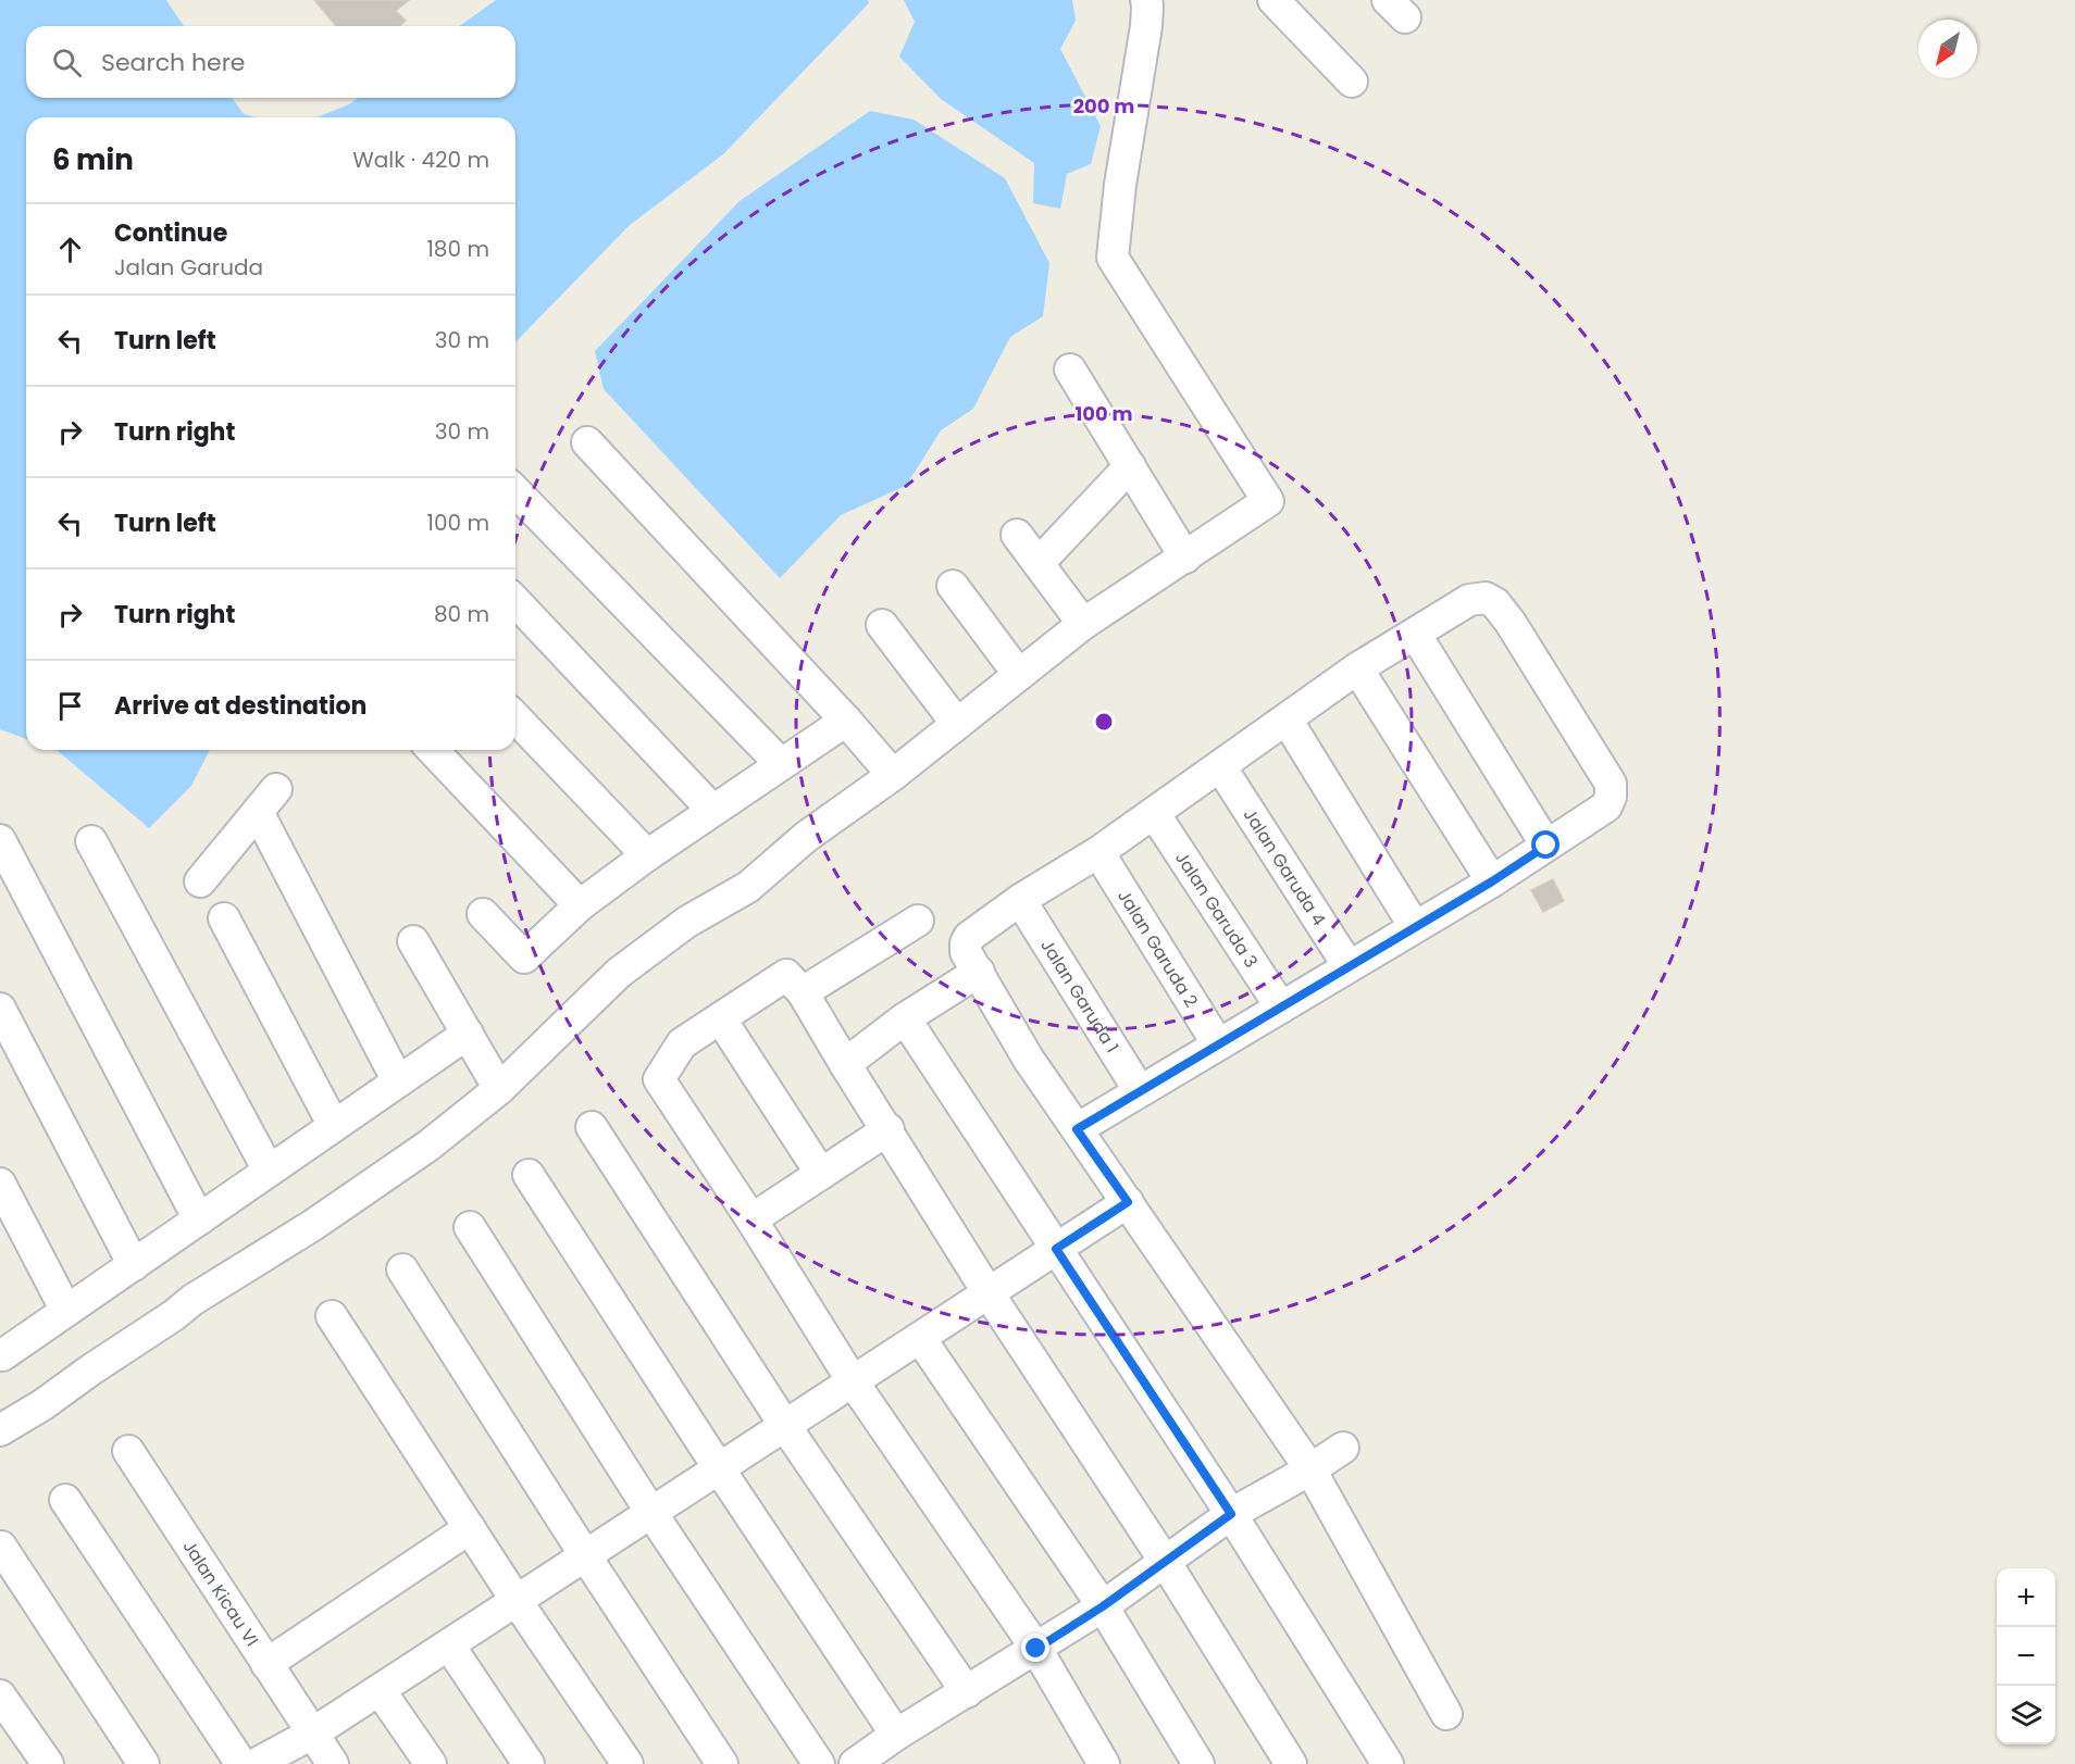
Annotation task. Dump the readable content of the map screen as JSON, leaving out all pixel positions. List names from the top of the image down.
{
  "streets": {
    "street": [
      "Jalan Garuda 4",
      "Jalan Garuda 3",
      "Jalan Garuda 2",
      "Jalan Garuda 1",
      "Jalan Kicau VI"
    ]
  },
  "north": "bottom left",
  "page": {
    "search": "Search here",
    "heading": ["6 min", "Walk · 420 m"],
    "list": [
      ["Continue", "Jalan Garuda", "180 m"],
      ["Turn left", "30 m"],
      ["Turn right", "30 m"],
      ["Turn left", "100 m"],
      ["Turn right", "80 m"],
      "Arrive at destination"
    ],
    "map_buttons": ["+", "−"]
  },
  "rings": ["200 m", "100 m"]
}
